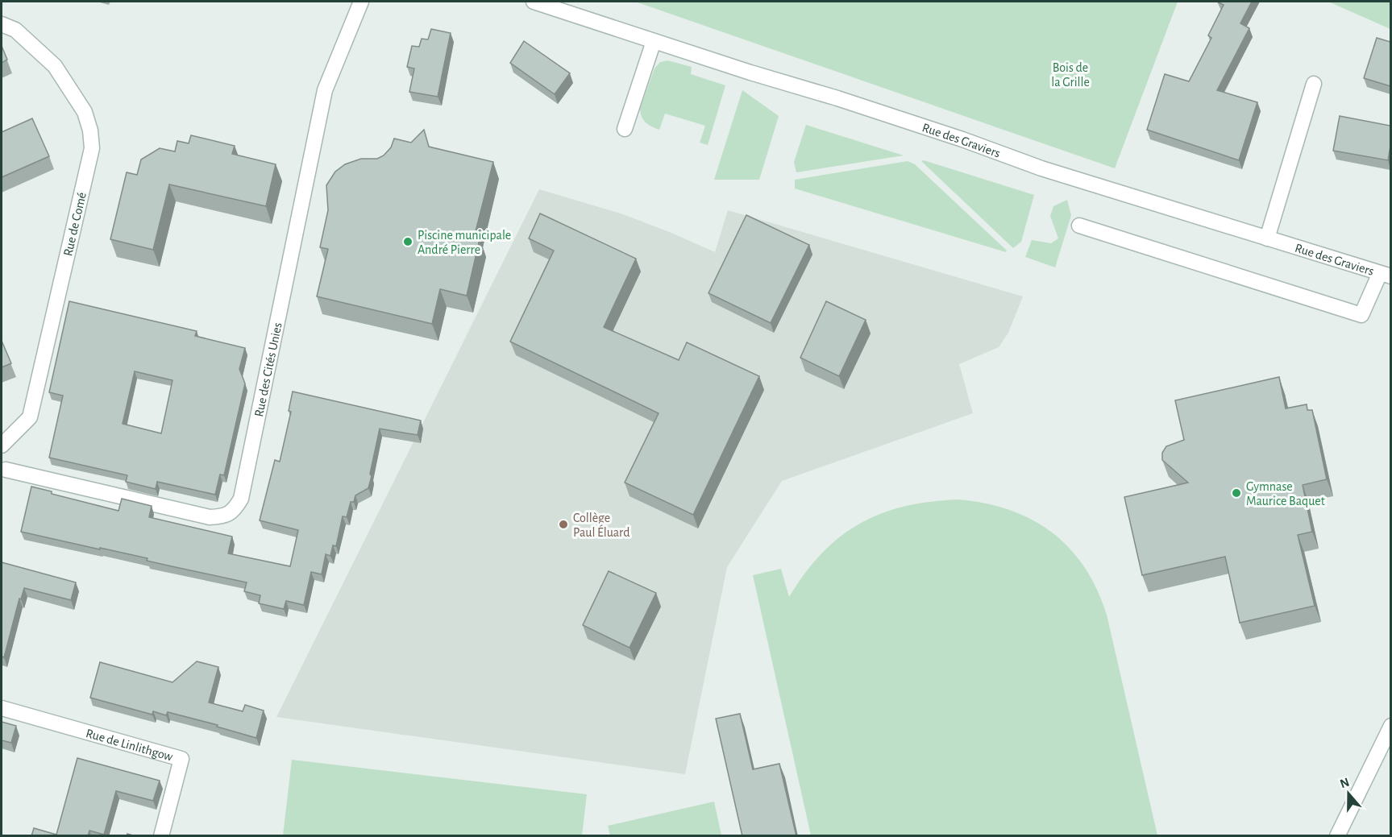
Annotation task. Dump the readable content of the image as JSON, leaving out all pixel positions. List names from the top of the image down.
{
  "streets": {
    "street": [
      "Rue des Graviers",
      "Rue de Comé",
      "Rue des Cités Unies",
      "Rue de Linlithgow"
    ]
  },
  "parks": ["Bois de la Grille"],
  "places": ["Piscine municipale André Pierre", "Gymnase Maurice Baquet", "Collège Paul Éluard"],
  "north": "top"
}
